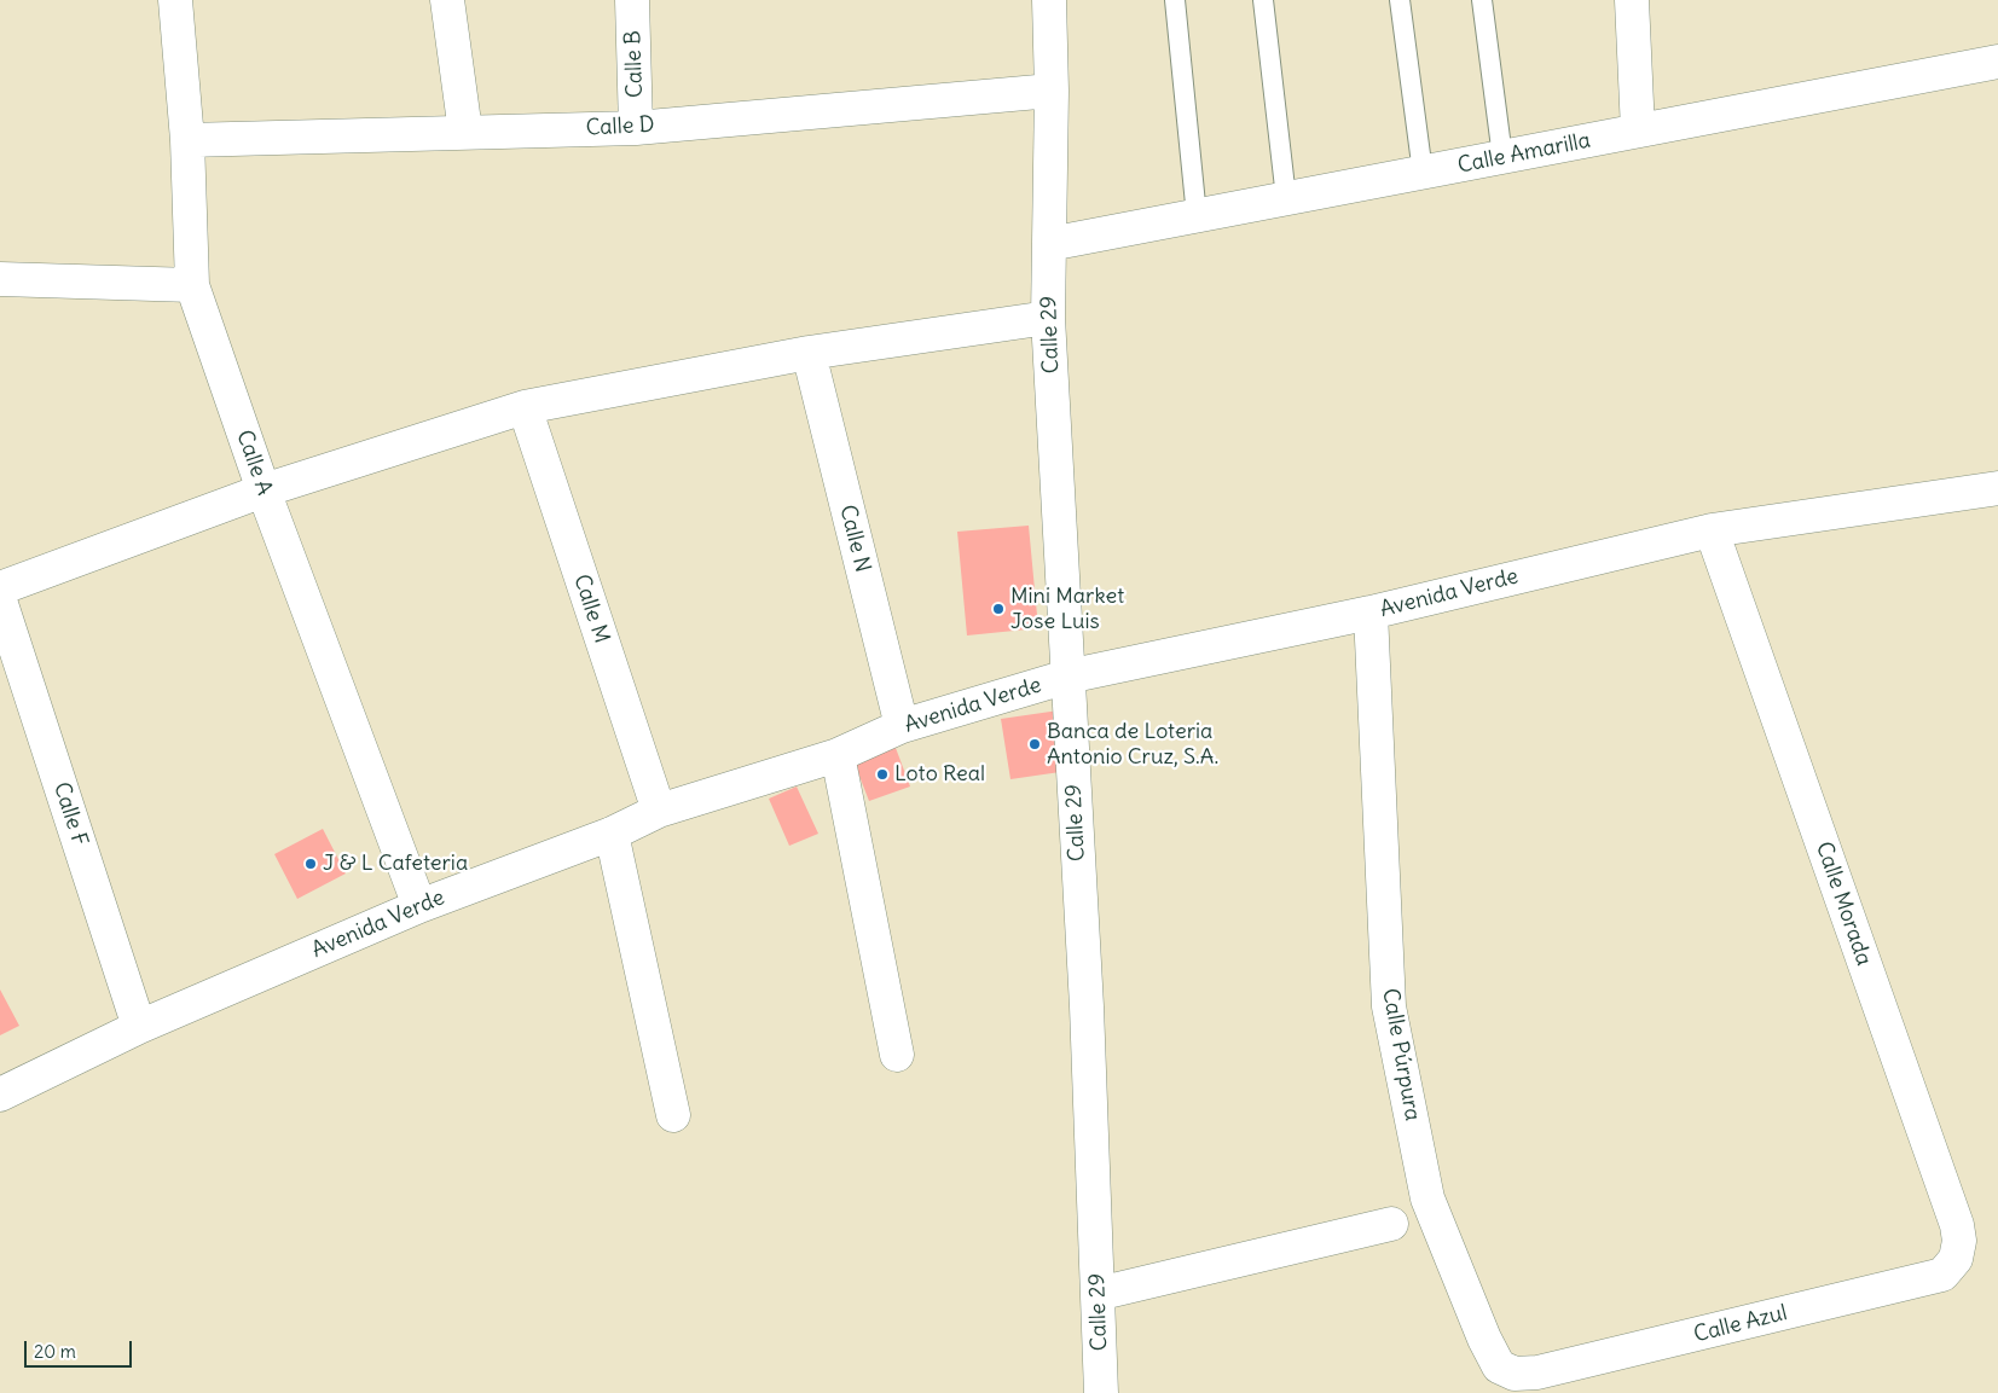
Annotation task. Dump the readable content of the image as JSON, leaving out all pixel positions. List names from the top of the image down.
{
  "streets": {
    "street": [
      "Calle B",
      "Calle D",
      "Calle Amarilla",
      "Calle 29",
      "Calle A",
      "Calle N",
      "Avenida Verde",
      "Calle M",
      "Calle F",
      "Calle Morada",
      "Calle Púrpura",
      "Calle Azul"
    ]
  },
  "crossings": [
    ["Calle B", "Calle D"],
    ["Calle D", "Calle 29"],
    ["Calle D", "Calle A"],
    ["Calle Amarilla", "Calle 29"],
    ["Calle 29", "Avenida Verde"],
    ["Calle A", "Avenida Verde"],
    ["Calle N", "Avenida Verde"],
    ["Avenida Verde", "Calle M"],
    ["Avenida Verde", "Calle F"],
    ["Avenida Verde", "Calle Morada"],
    ["Avenida Verde", "Calle Púrpura"],
    ["Calle Morada", "Calle Azul"],
    ["Calle Púrpura", "Calle Azul"]
  ],
  "places": [
    "Mini Market Jose Luis",
    "Banca de Loteria Antonio Cruz, S.A.",
    "Loto Real",
    "J & L Cafeteria"
  ],
  "scale_bar": "20 m"
}
